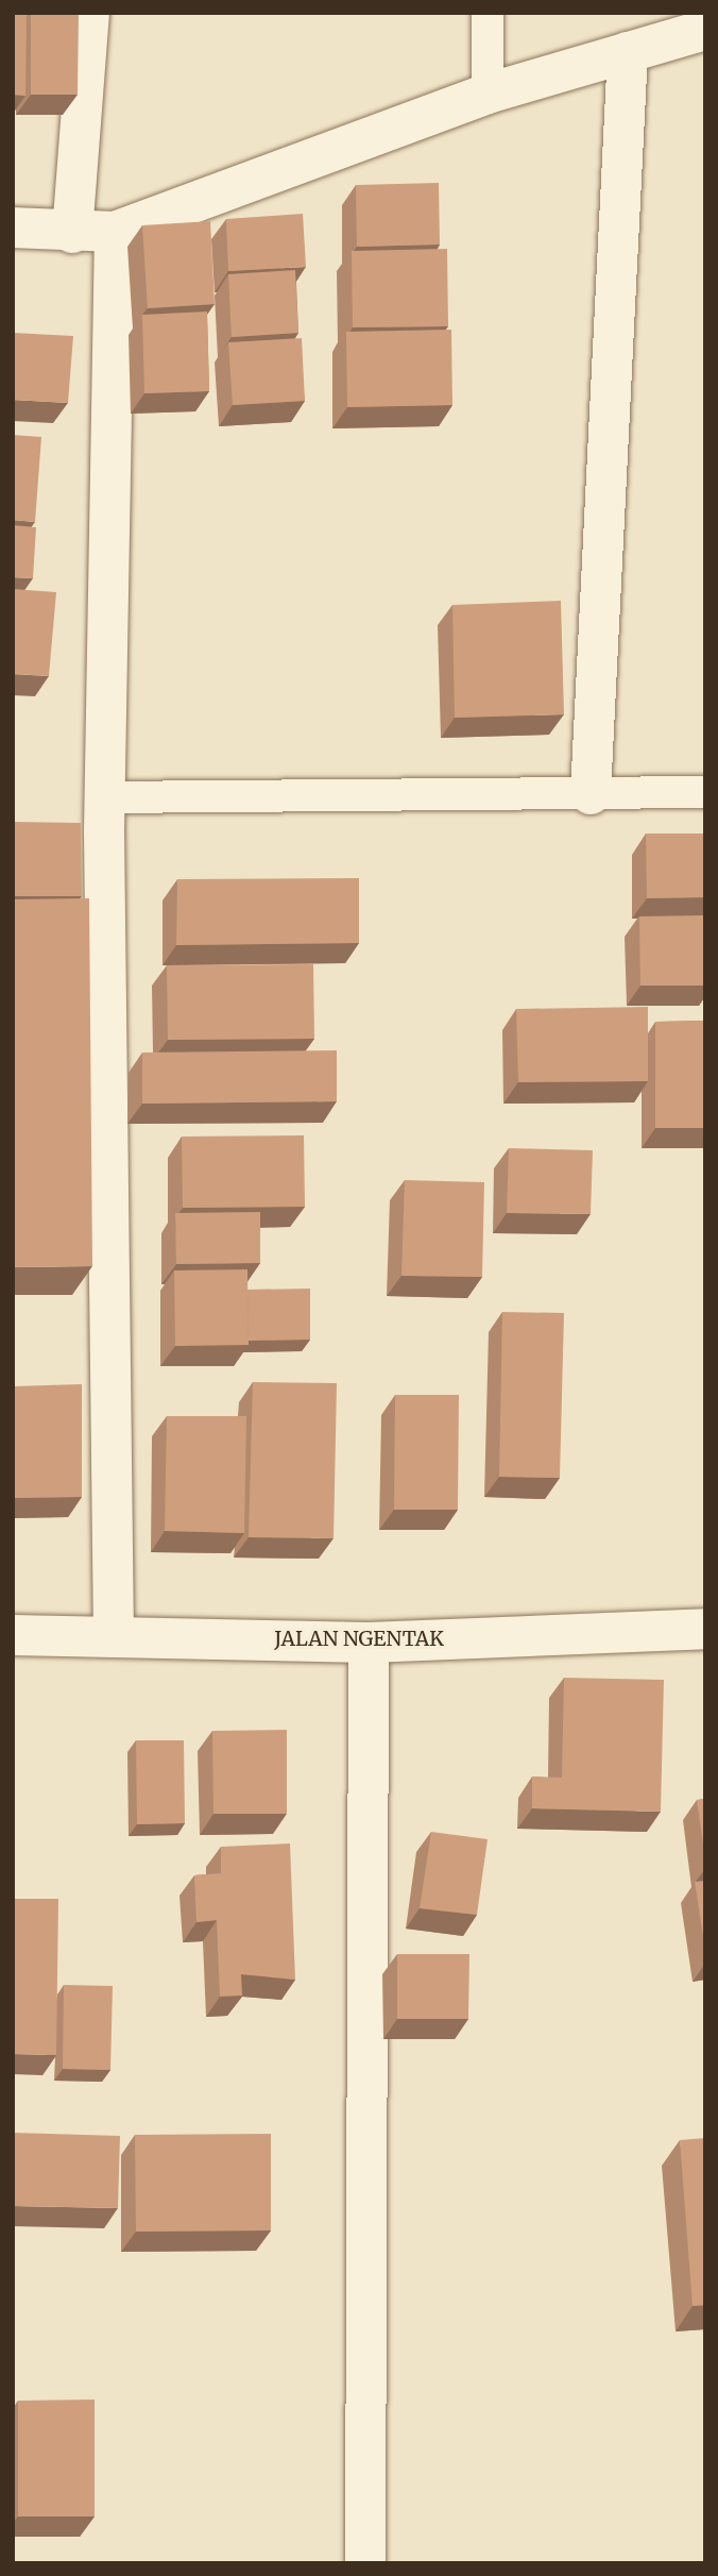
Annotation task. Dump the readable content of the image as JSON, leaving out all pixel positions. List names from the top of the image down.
{
  "streets": {
    "street": ["JALAN NGENTAK"]
  }
}
